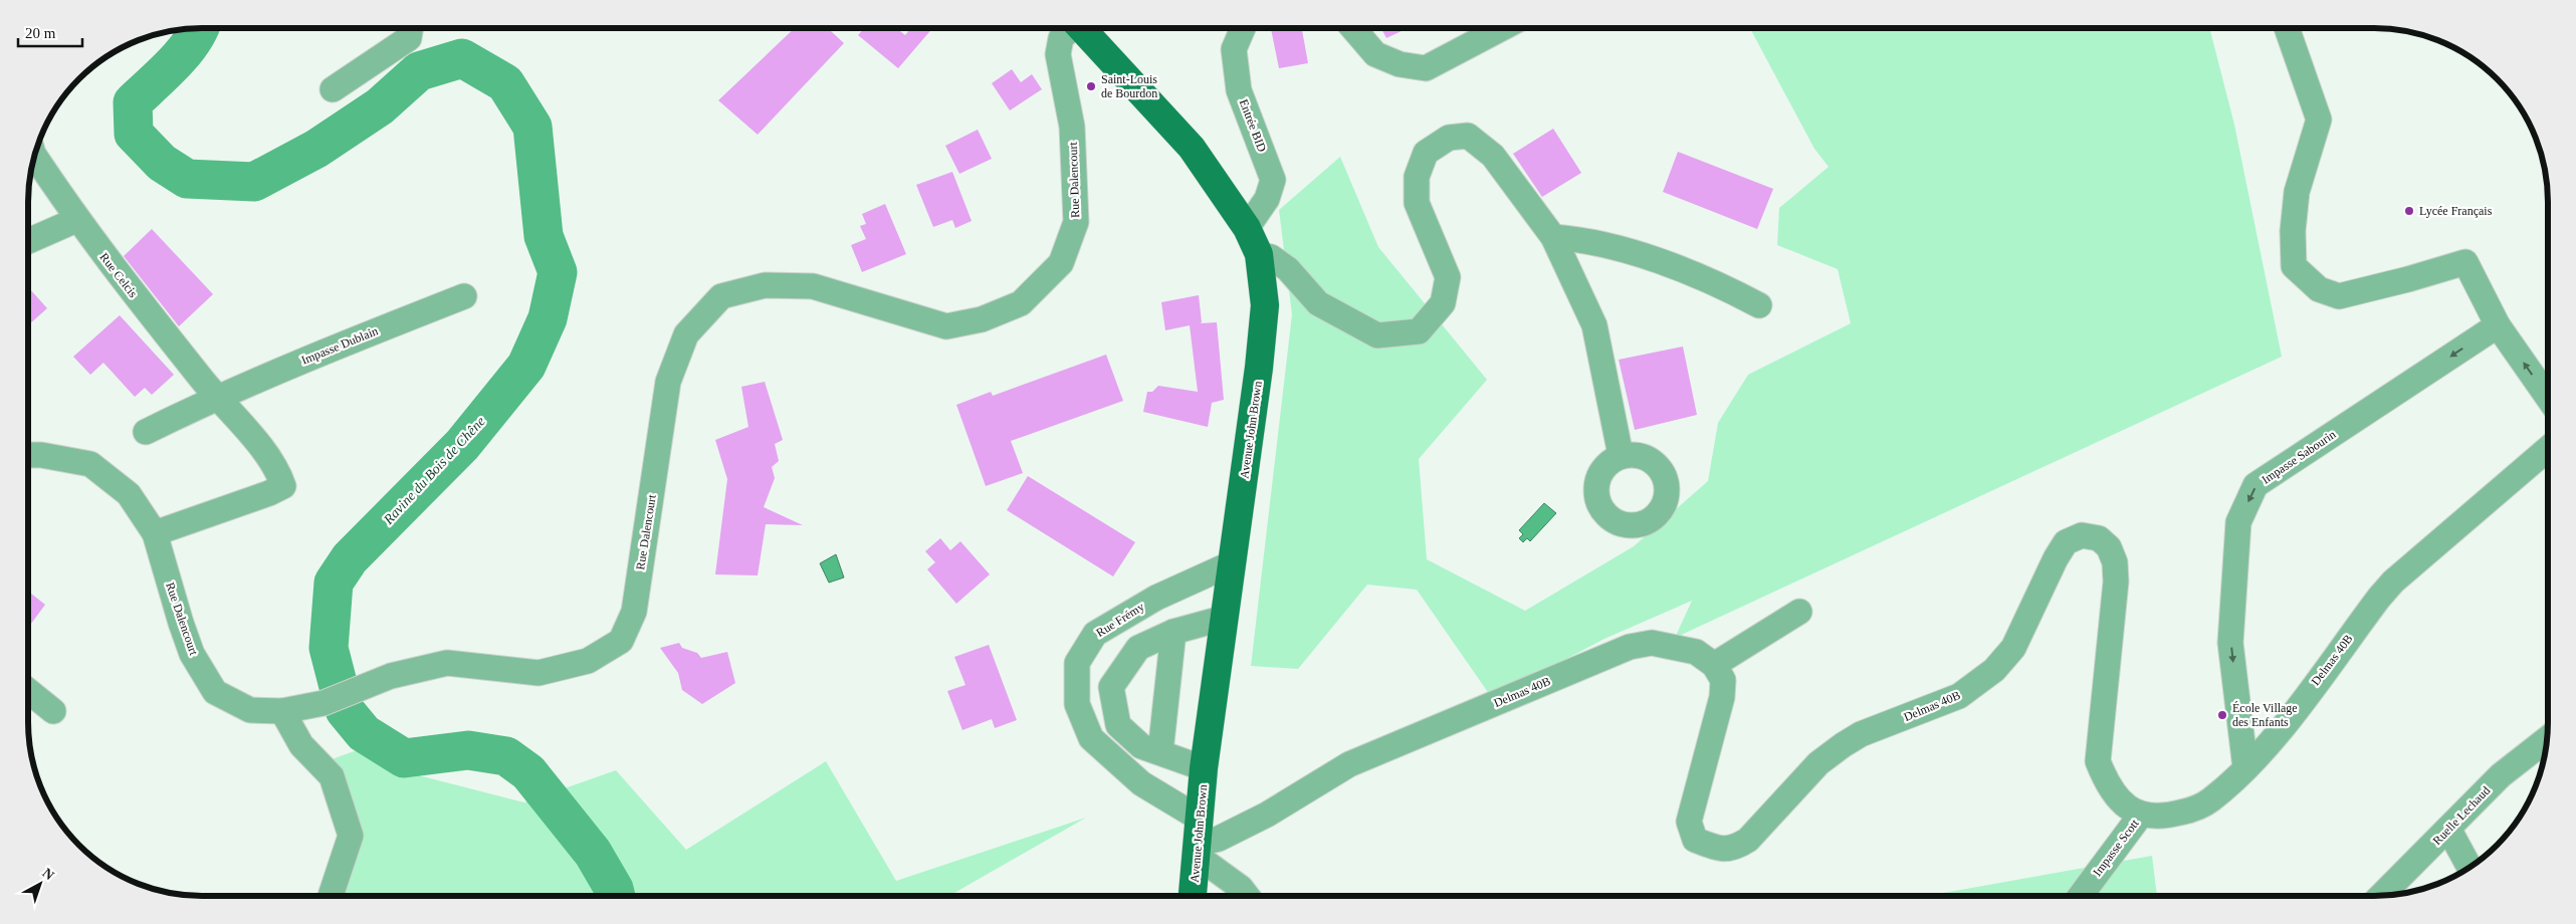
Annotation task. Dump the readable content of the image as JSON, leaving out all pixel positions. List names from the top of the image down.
{
  "streets": {
    "main road": ["Avenue John Brown"],
    "street": [
      "Entrée BID",
      "Rue Dalencourt",
      "Rue Celcis",
      "Impasse Dublain",
      "Impasse Sabourin",
      "Rue Frémy",
      "Delmas 40B",
      "Ruelle Lechaud",
      "Impasse Scott"
    ]
  },
  "crossings": [
    ["Entrée BID", "Avenue John Brown"],
    ["Rue Dalencourt", "Rue Celcis"],
    ["Rue Celcis", "Impasse Dublain"],
    ["Avenue John Brown", "Rue Frémy"],
    ["Avenue John Brown", "Delmas 40B"],
    ["Impasse Sabourin", "Delmas 40B"],
    ["Rue Frémy", "Delmas 40B"],
    ["Delmas 40B", "Impasse Scott"]
  ],
  "one_way": ["Impasse Sabourin"],
  "water": ["Ravine du Bois de Chêne"],
  "places": ["Saint-Louis de Bourdon", "Lycée Français", "École Village des Enfants"],
  "scale_bar": "20 m",
  "north": "top right"
}
